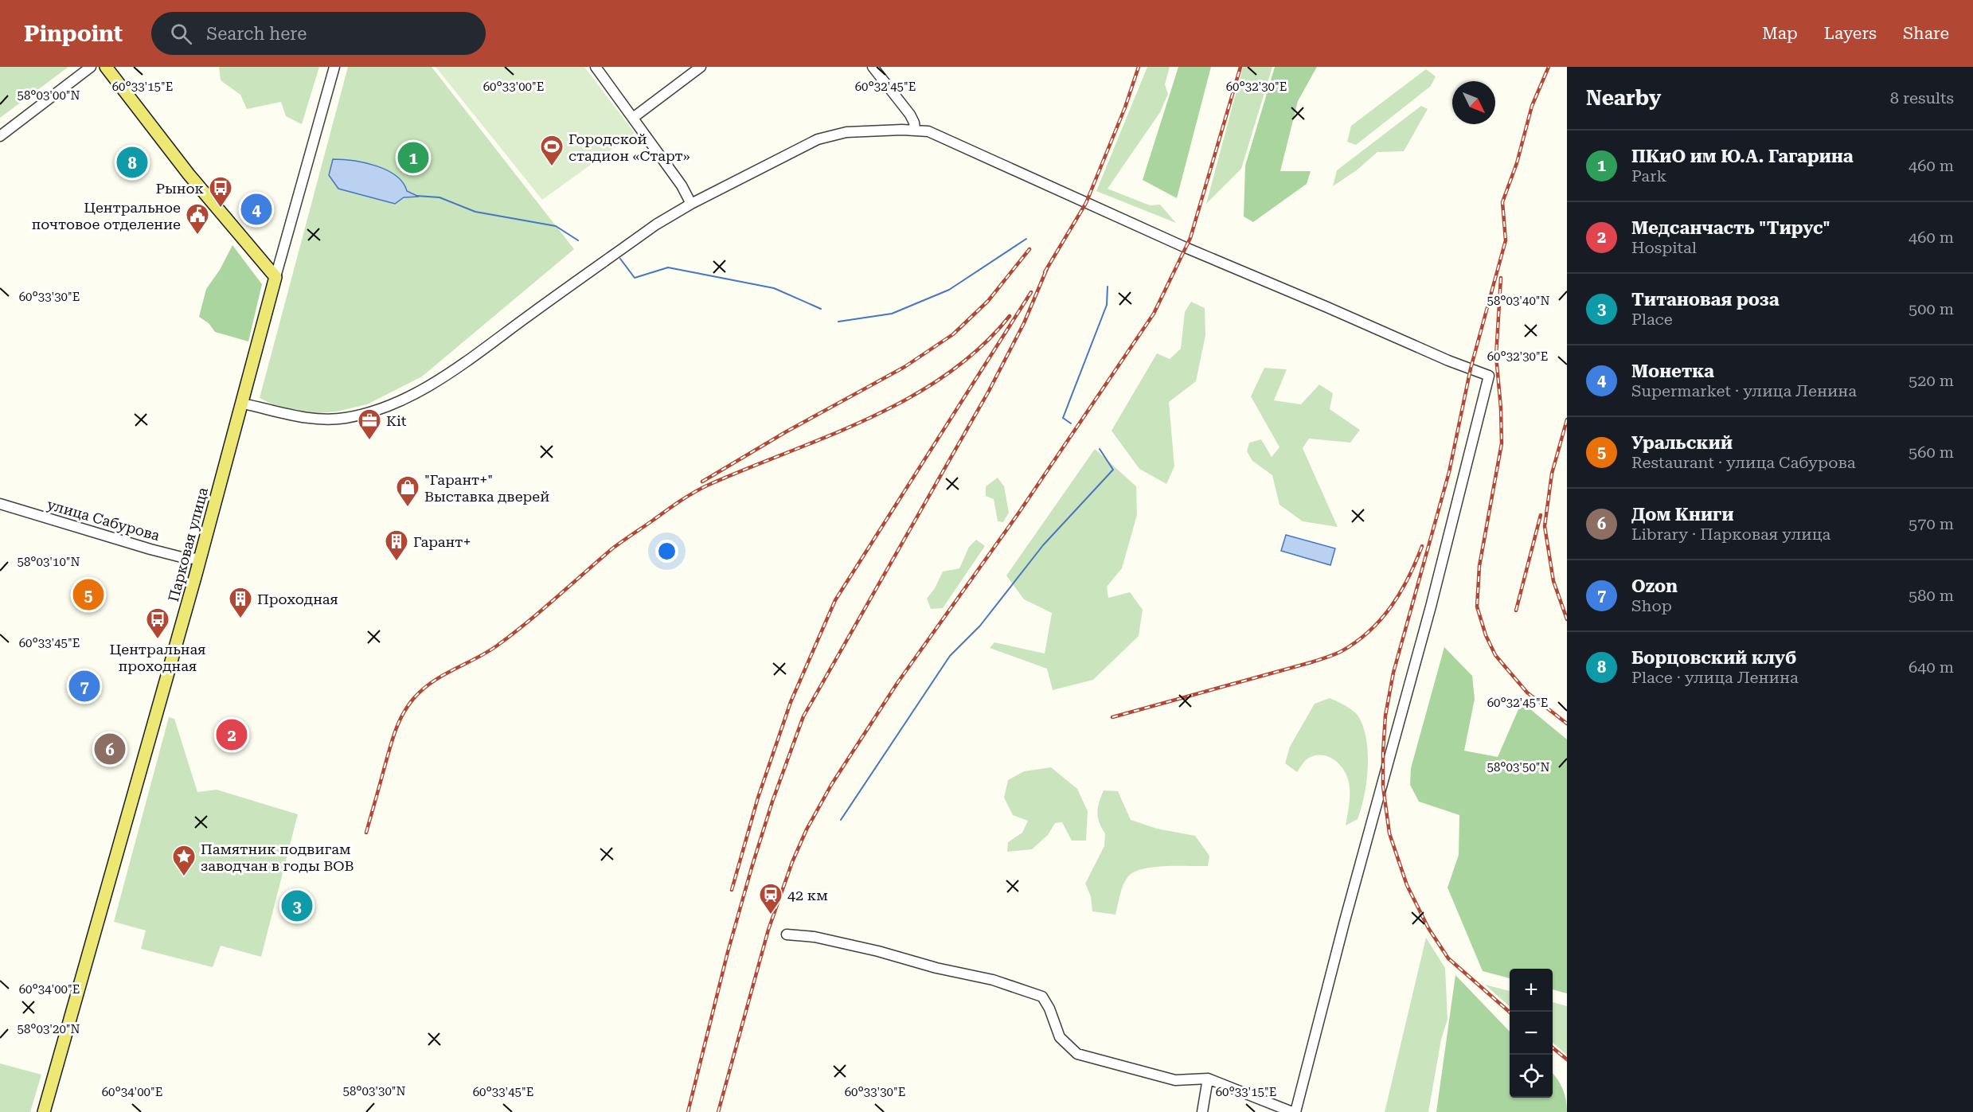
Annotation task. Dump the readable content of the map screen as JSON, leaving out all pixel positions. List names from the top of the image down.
{
  "streets": {
    "main road": ["Парковая улица"],
    "street": ["улица Сабурова"]
  },
  "crossings": [
    ["улица Сабурова", "Парковая улица"]
  ],
  "places": {
    "sports": ["Городской стадион «Старт»"],
    "bus stop": ["Рынок", "Центральная проходная"],
    "public building": ["Центральное почтовое отделение"],
    "office": ["Kit"],
    "shop": ["\"Гарант+\" Выставка дверей"],
    "building": ["Гарант+", "Проходная"],
    "place": ["Памятник подвигам заводчан в годы ВОВ"],
    "station": ["42 км"]
  },
  "north": "bottom right",
  "page": {
    "header": "Pinpoint",
    "search": "Search here",
    "nav": ["Map", "Layers", "Share"],
    "heading": ["Nearby", "8 results"],
    "list": [
      {
        "mark": "1",
        "name": "ПКиО им Ю.А. Гагарина",
        "note": "Park",
        "value": "460 m"
      },
      {
        "mark": "2",
        "name": "Медсанчасть \"Тирус\"",
        "note": "Hospital",
        "value": "460 m"
      },
      {
        "mark": "3",
        "name": "Титановая роза",
        "note": "Place",
        "value": "500 m"
      },
      {
        "mark": "4",
        "name": "Монетка",
        "note": "Supermarket · улица Ленина",
        "value": "520 m"
      },
      {
        "mark": "5",
        "name": "Уральский",
        "note": "Restaurant · улица Сабурова",
        "value": "560 m"
      },
      {
        "mark": "6",
        "name": "Дом Книги",
        "note": "Library · Парковая улица",
        "value": "570 m"
      },
      {
        "mark": "7",
        "name": "Ozon",
        "note": "Shop",
        "value": "580 m"
      },
      {
        "mark": "8",
        "name": "Борцовский клуб",
        "note": "Place · улица Ленина",
        "value": "640 m"
      }
    ],
    "pins": [
      "1",
      "8",
      "4",
      "5",
      "7",
      "2",
      "6",
      "3"
    ],
    "map_buttons": ["+", "−"]
  },
  "coordinates": [
    "60°33'15\"E",
    "60°33'00\"E",
    "60°32'45\"E",
    "60°32'30\"E",
    "58°03'00\"N",
    "60°33'30\"E",
    "58°03'40\"N",
    "58°03'10\"N",
    "60°33'45\"E",
    "58°03'50\"N",
    "60°34'00\"E",
    "58°03'20\"N",
    "58°03'30\"N"
  ]
}
